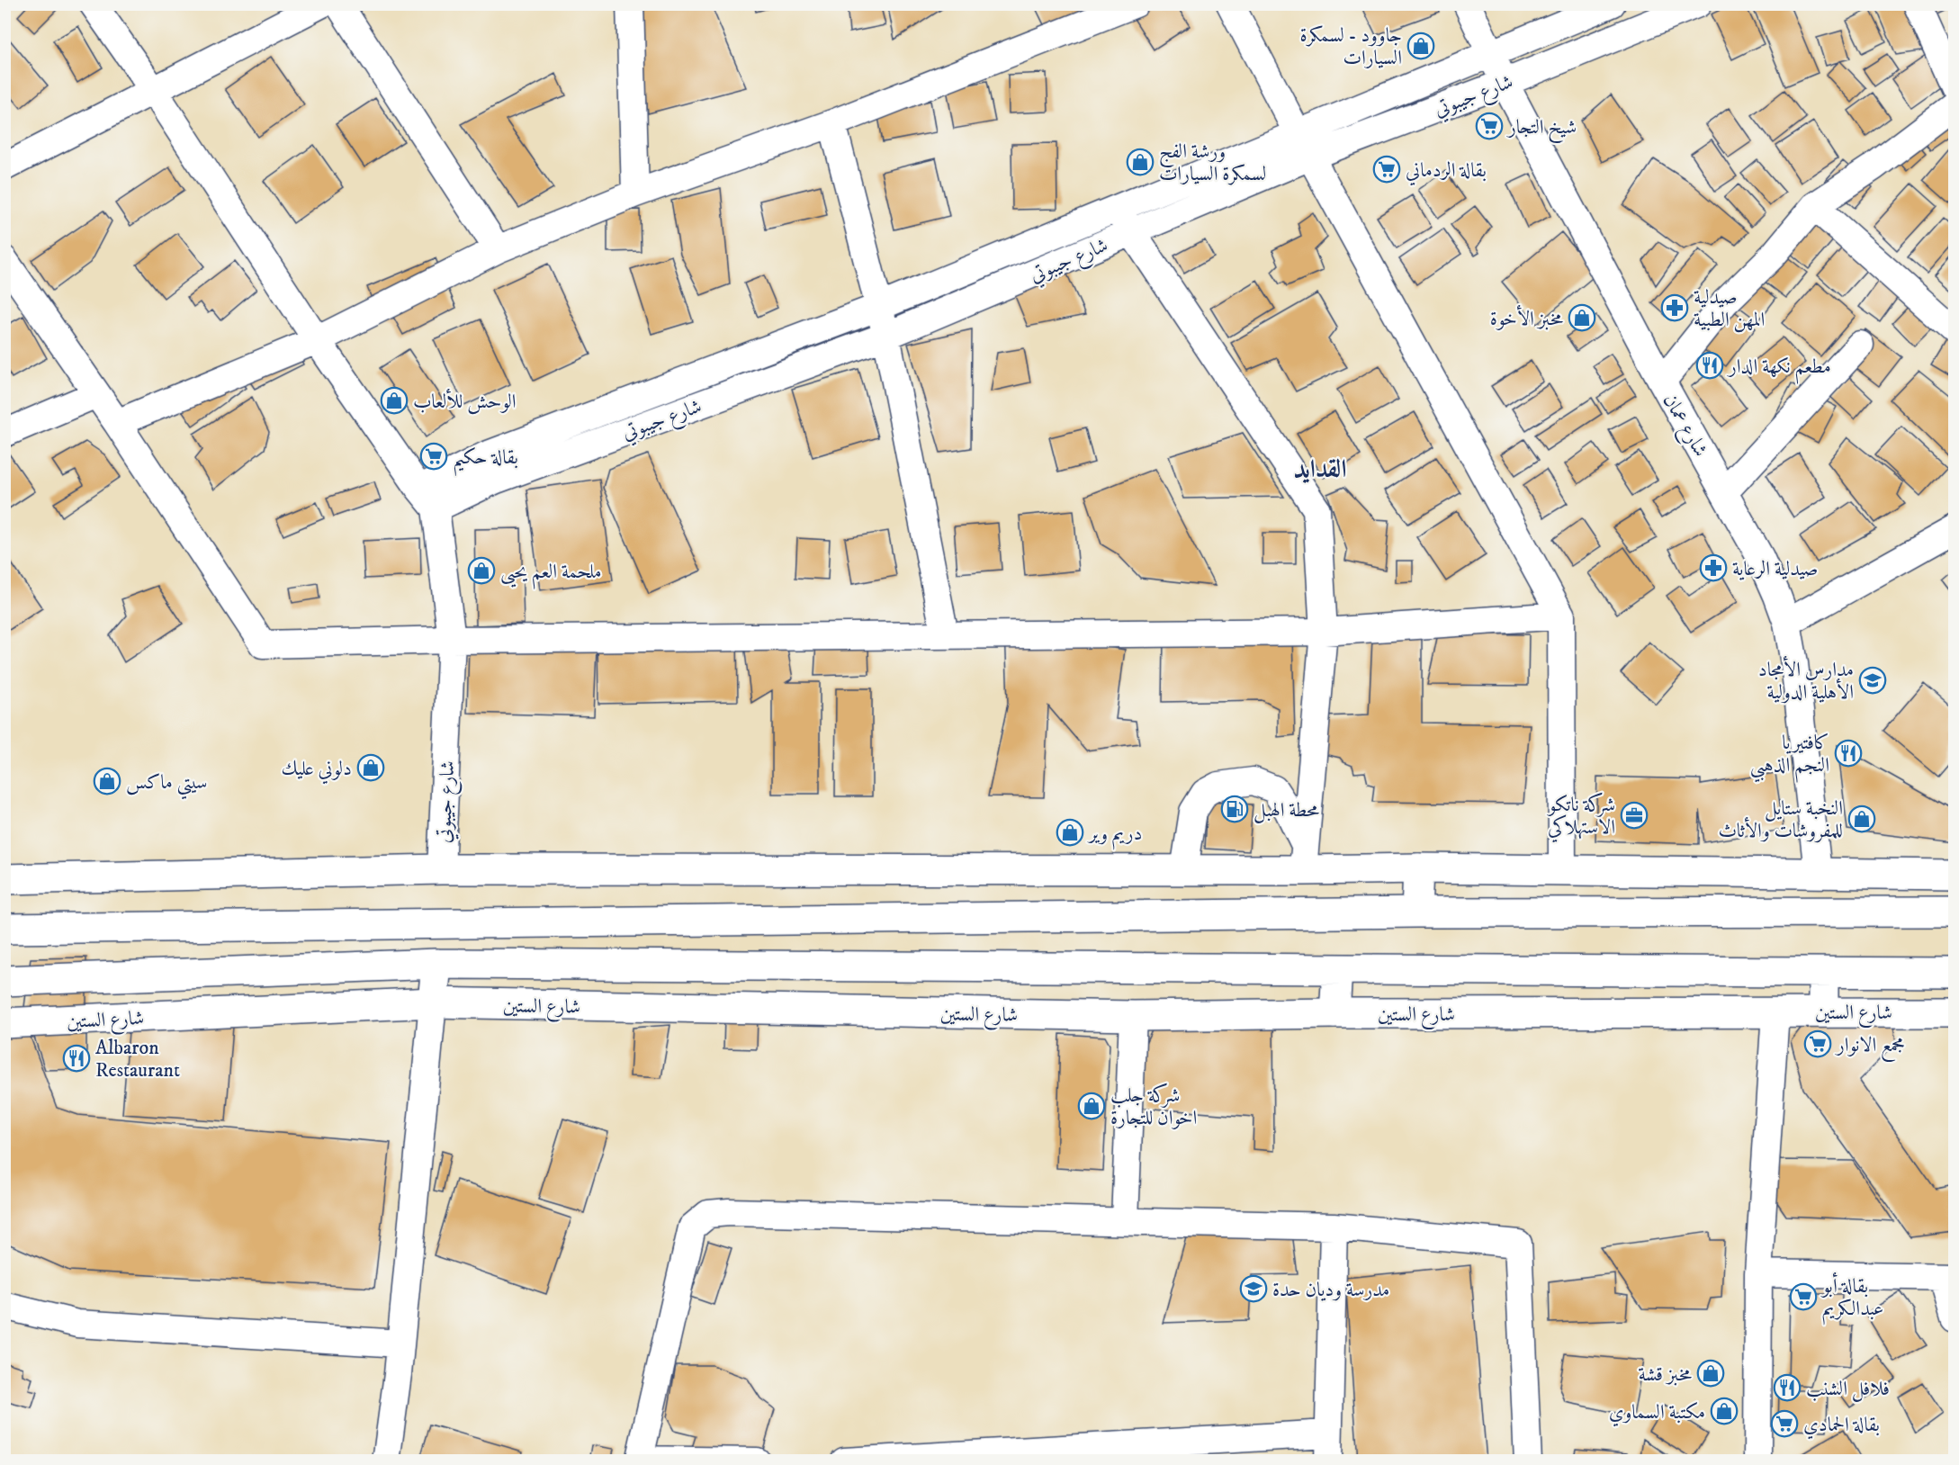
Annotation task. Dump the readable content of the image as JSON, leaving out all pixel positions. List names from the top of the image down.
{
  "streets": {
    "main road": ["شارع الستين"],
    "street": ["شارع جيبوتي", "شارع عمان"]
  },
  "crossings": [
    ["شارع جيبوتي", "شارع عمان"]
  ],
  "districts": ["القدايد"],
  "places": {
    "shop": [
      "جاوود - لسمكرة السيارات",
      "ورشة الفج لسمكرة السيارات",
      "مخبز الأخوة",
      "الوحش للألعاب",
      "ملحمة العم يحيى",
      "دلوني عليك",
      "سيتي ماكس",
      "النخبة ستايل للمفروشات والأثاث",
      "دريم وير",
      "شركة جلب اخوان للتجارة",
      "مخبز قشة",
      "مكتبة السماوي"
    ],
    "supermarket": [
      "شيخ التجار",
      "بقالة الردماني",
      "بقالة حكيم",
      "مجمع الانوار",
      "بقالة أبو عبدالكريم",
      "بقالة الحمادي"
    ],
    "pharmacy": ["صيدلية المهن الطبية", "صيدلية الرعاية"],
    "restaurant": [
      "مطعم نكهة الدار",
      "كافتيريا النجم الذهبي",
      "Albaron Restaurant",
      "فلافل الشنب"
    ],
    "school or university": ["مدارس الأمجاد الأهلية الدولية", "مدرسة وديان حدة"],
    "fuel station": ["محطة الهبل"],
    "office": ["شركة ناتكو الاستهلاكي"]
  }
}
